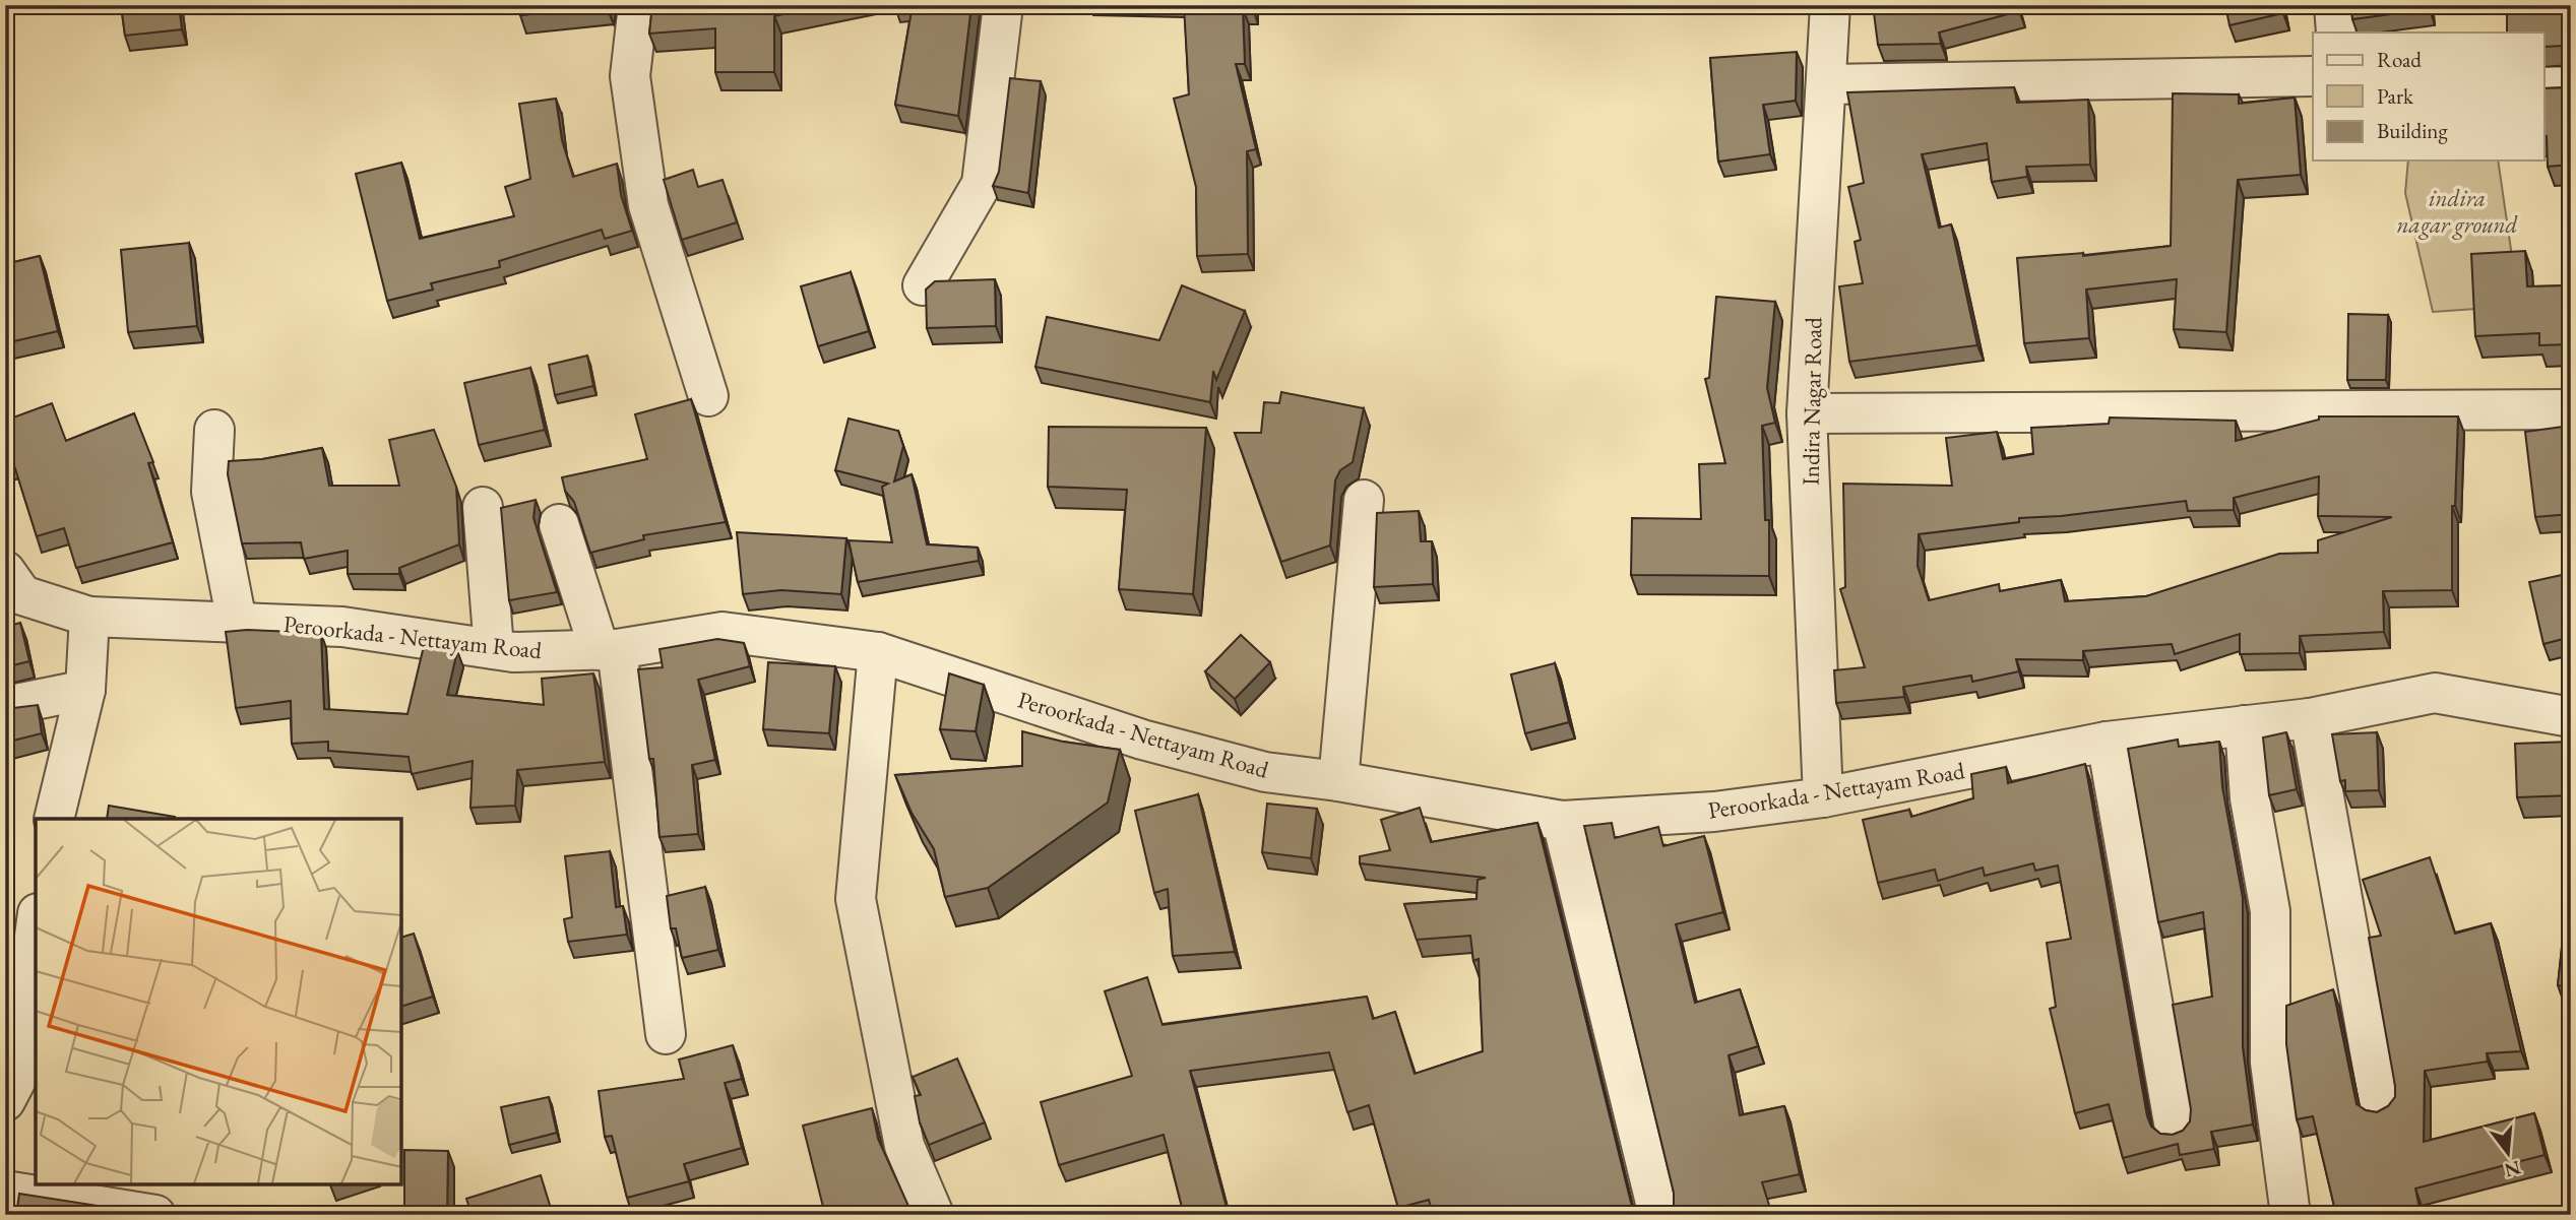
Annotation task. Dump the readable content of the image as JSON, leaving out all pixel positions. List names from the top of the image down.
{
  "streets": {
    "street": ["Indira Nagar Road", "Peroorkada - Nettayam Road"]
  },
  "crossings": [
    ["Indira Nagar Road", "Peroorkada - Nettayam Road"]
  ],
  "parks": ["indira nagar ground"],
  "legend": ["Road", "Park", "Building"],
  "north": "bottom"
}
